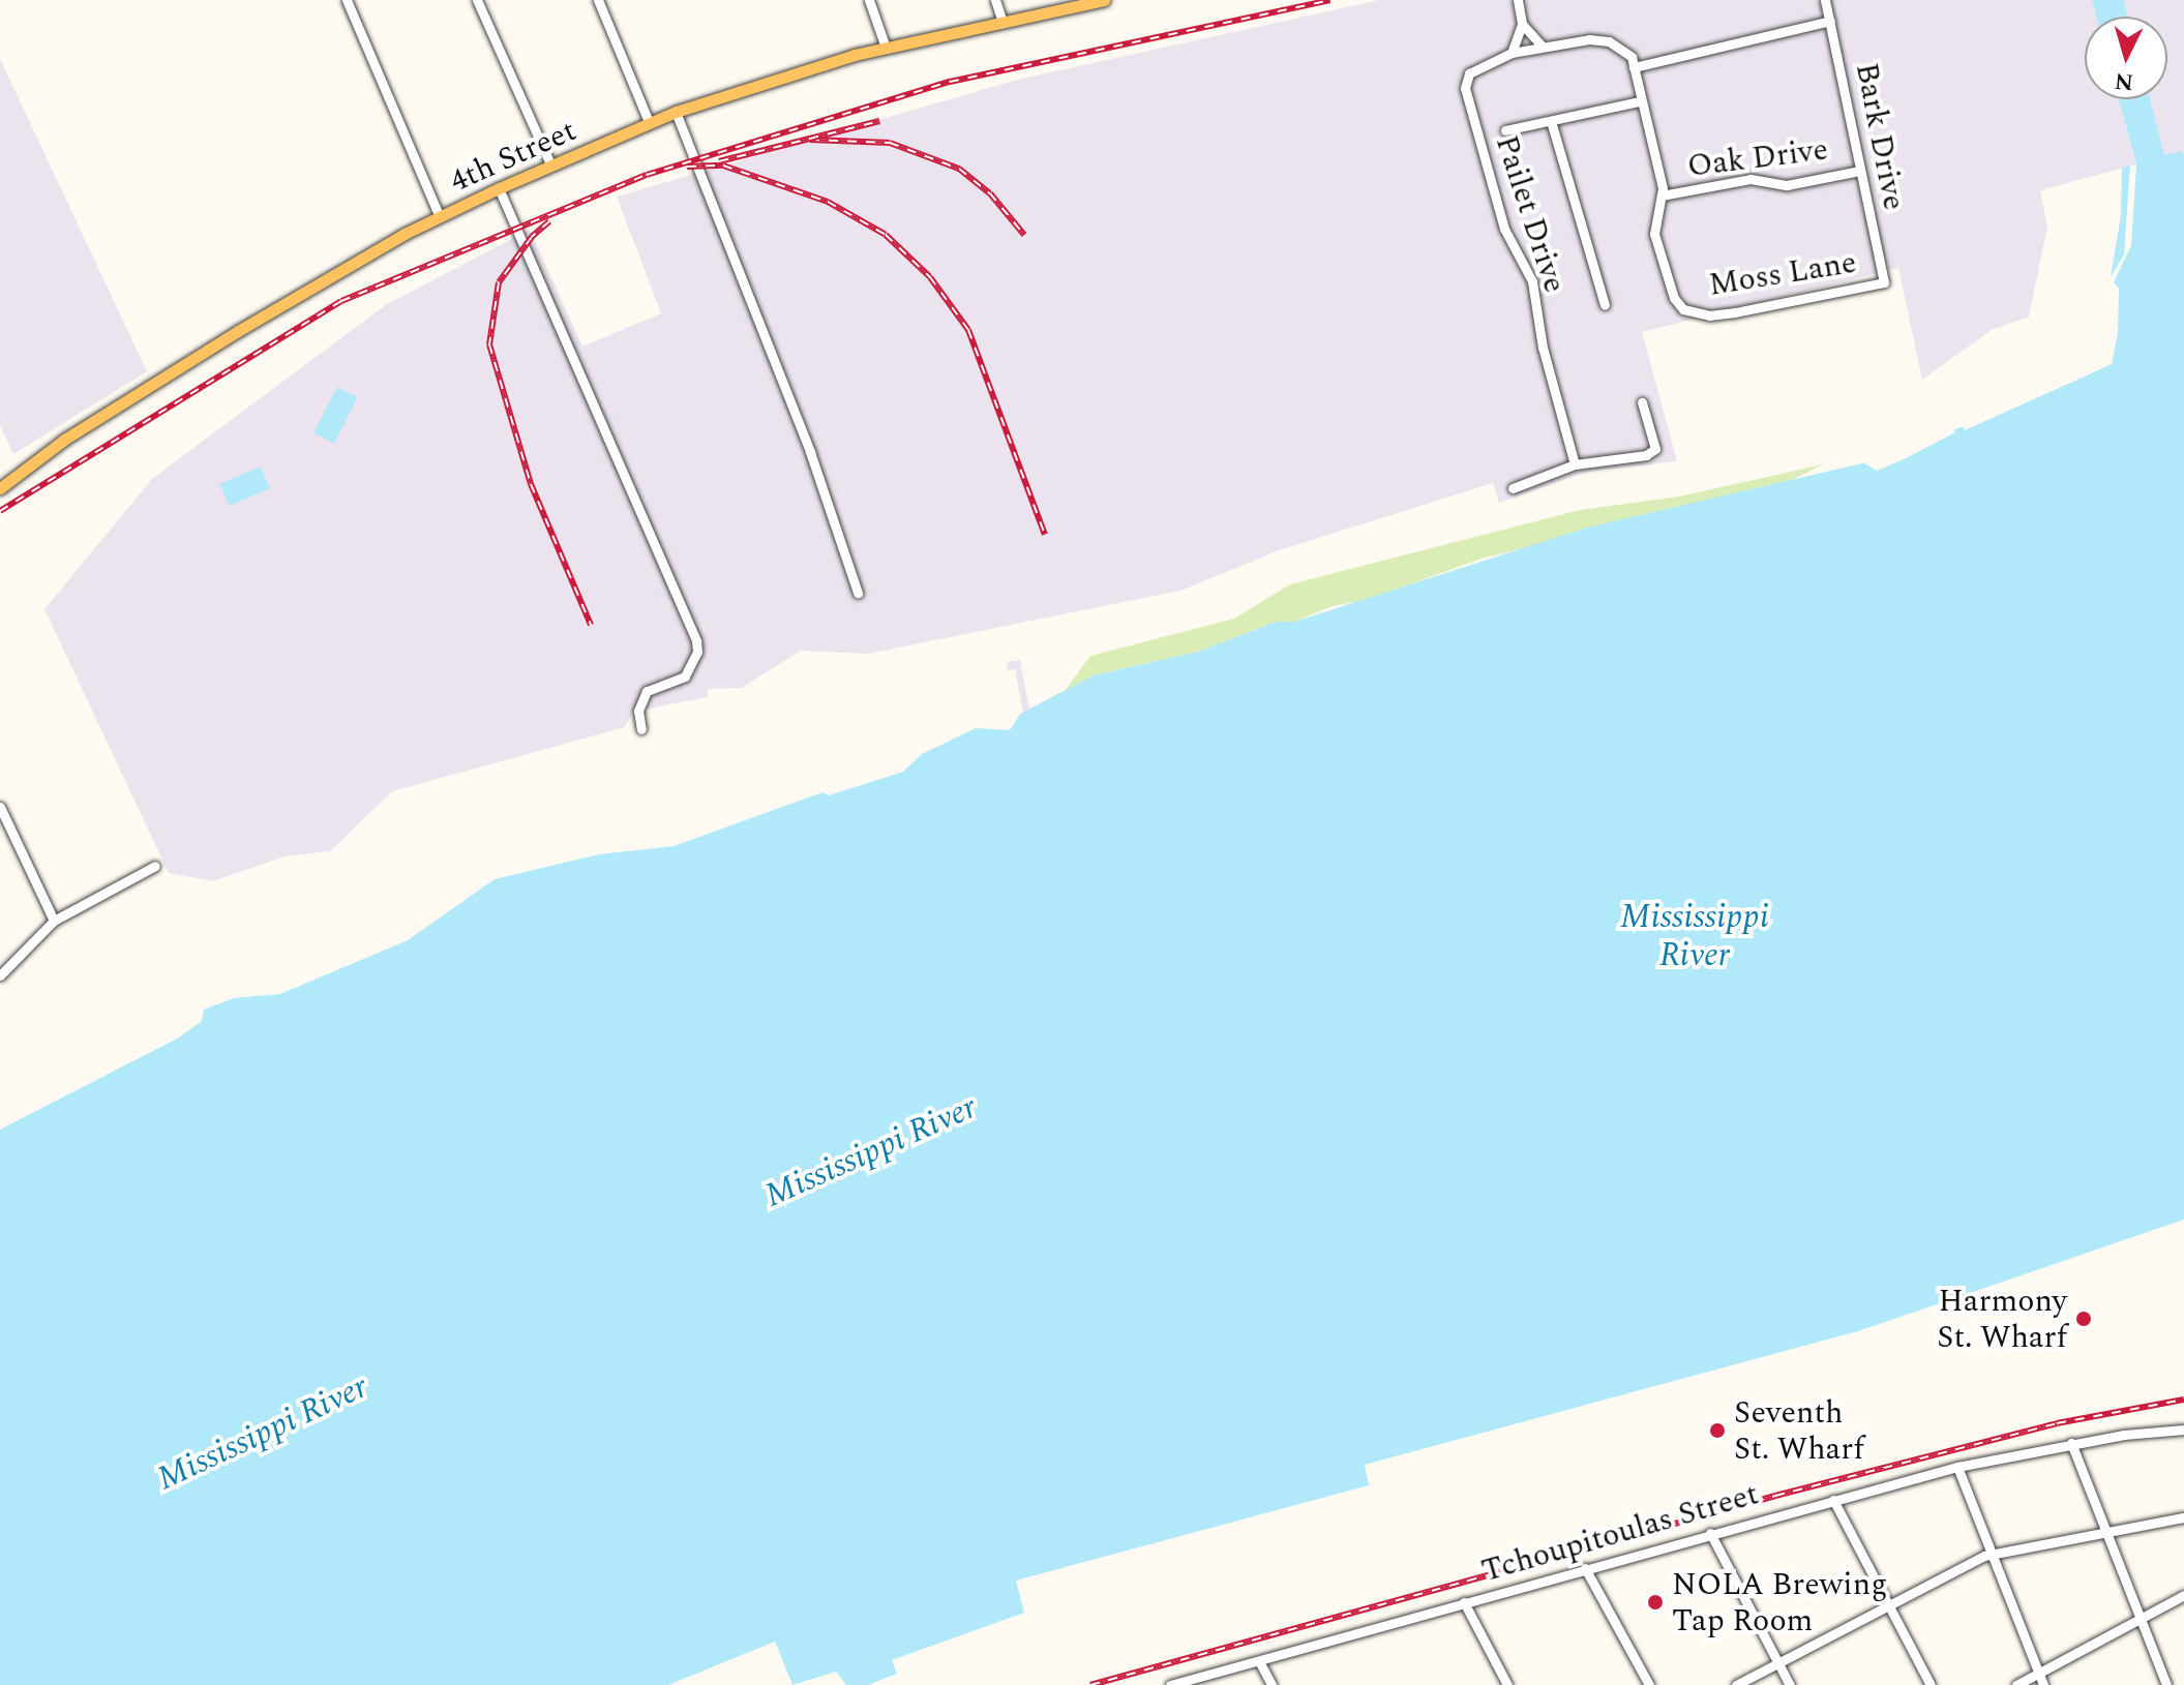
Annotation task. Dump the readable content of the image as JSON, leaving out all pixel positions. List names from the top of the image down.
{
  "streets": {
    "main road": ["4th Street"],
    "street": [
      "Bark Drive",
      "Oak Drive",
      "Pailet Drive",
      "Moss Lane",
      "Tchoupitoulas Street"
    ]
  },
  "crossings": [
    ["Bark Drive", "Oak Drive"],
    ["Bark Drive", "Moss Lane"],
    ["Oak Drive", "Moss Lane"]
  ],
  "water": ["Mississippi River"],
  "places": ["Harmony St. Wharf", "Seventh St. Wharf", "NOLA Brewing Tap Room"],
  "north": "bottom"
}
